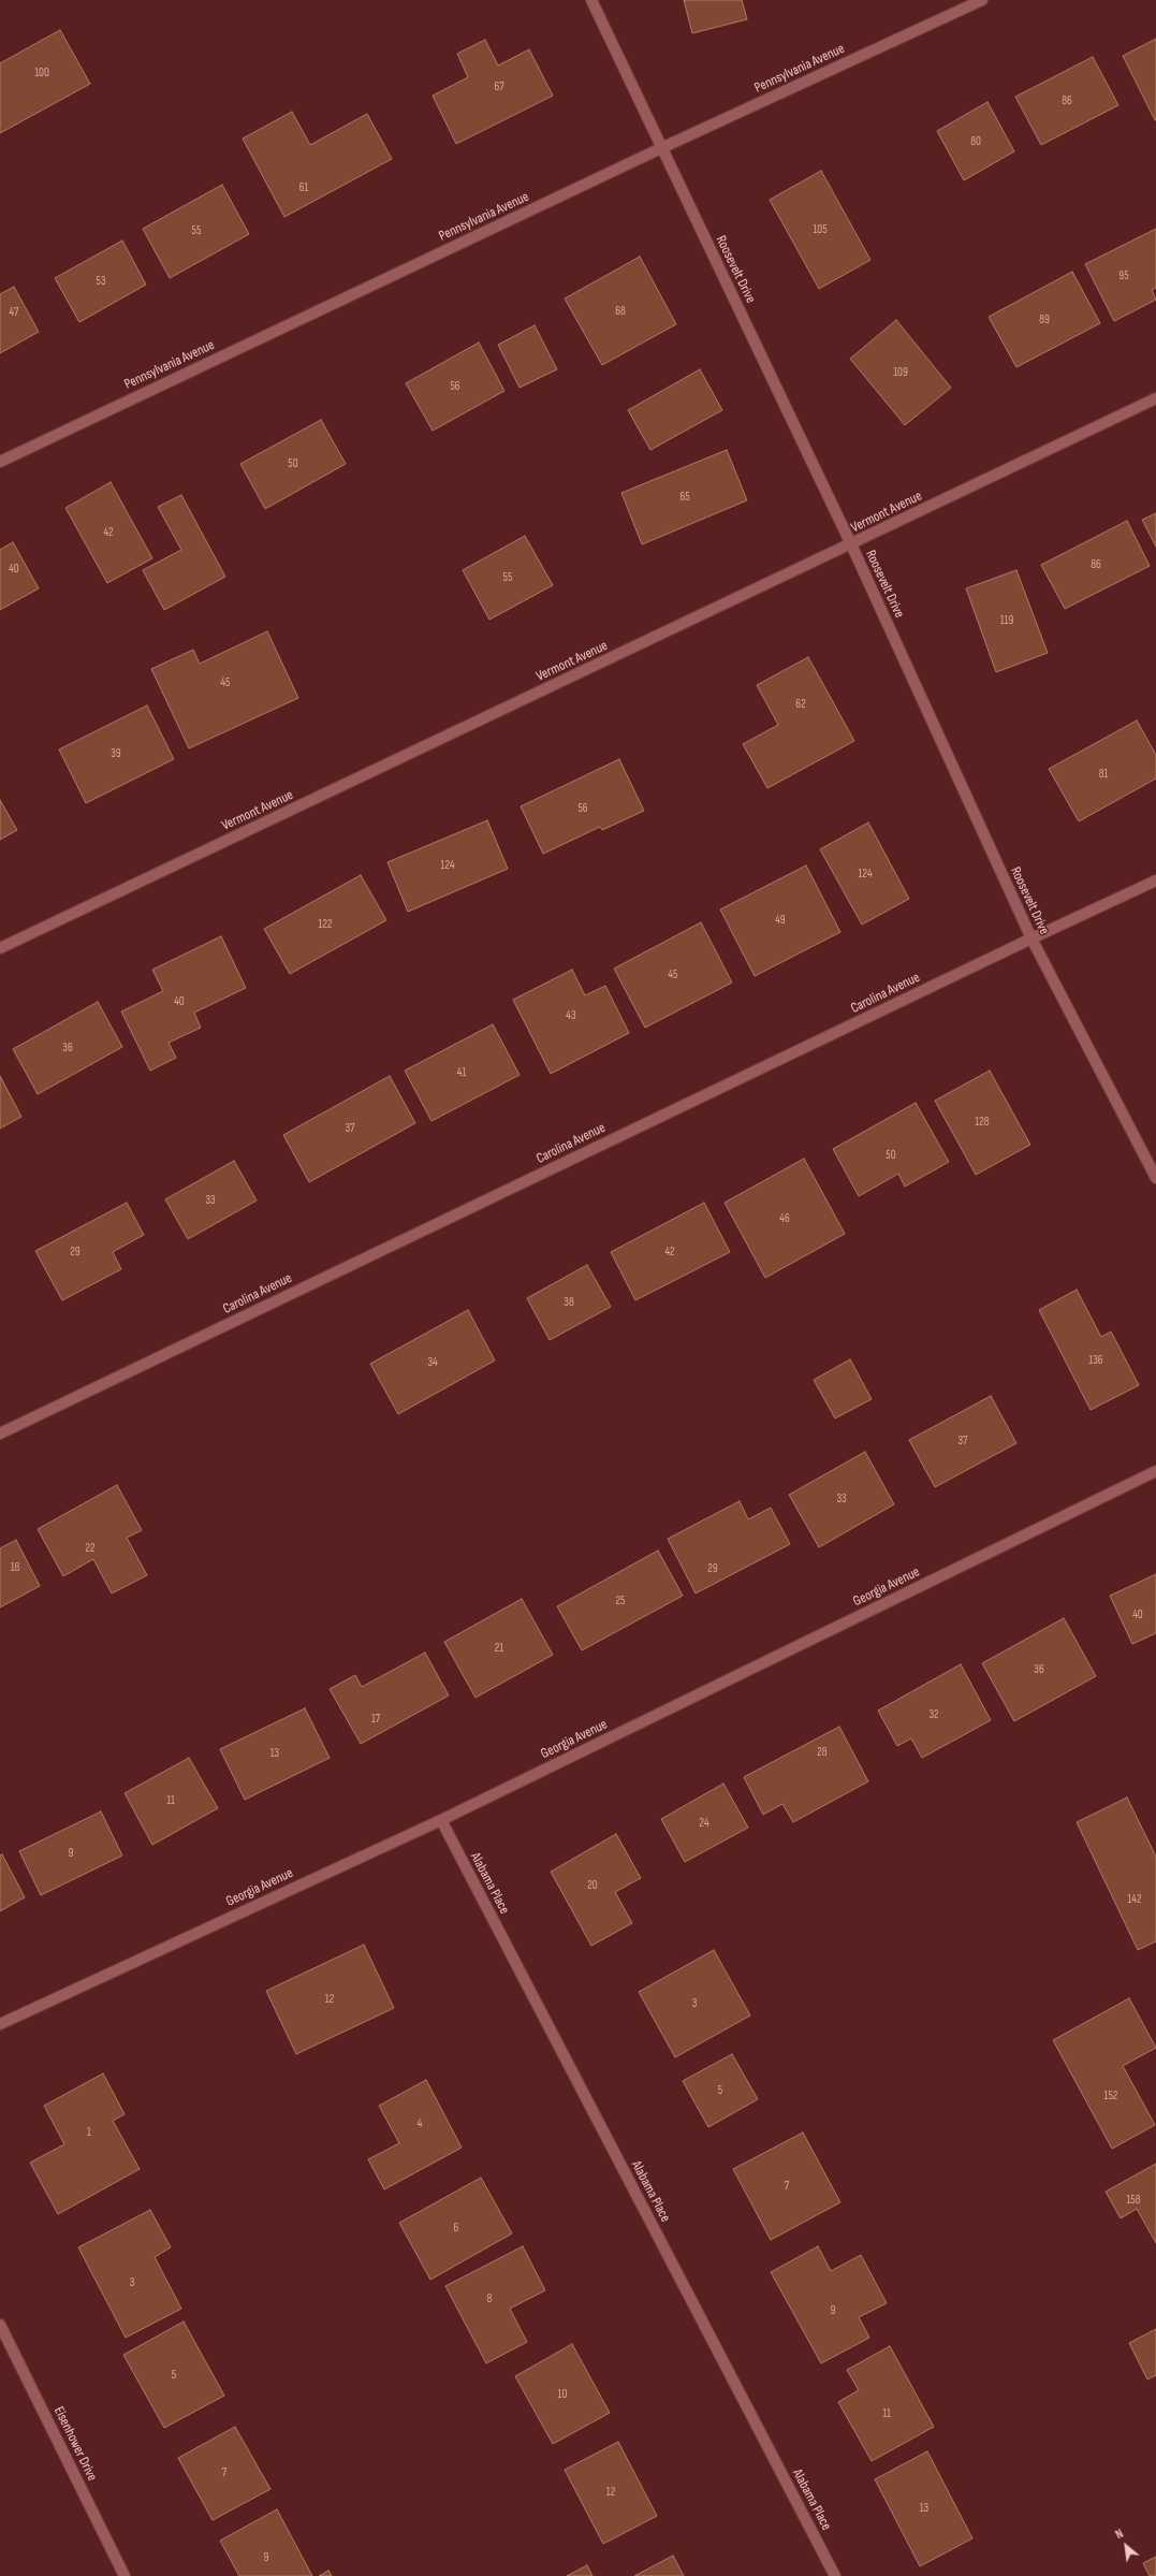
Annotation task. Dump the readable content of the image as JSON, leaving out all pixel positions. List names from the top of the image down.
{
  "streets": {
    "street": [
      "Pennsylvania Avenue",
      "Roosevelt Drive",
      "Vermont Avenue",
      "Carolina Avenue",
      "Georgia Avenue",
      "Alabama Place",
      "Eisenhower Drive"
    ]
  },
  "crossings": [
    ["Pennsylvania Avenue", "Roosevelt Drive"],
    ["Roosevelt Drive", "Vermont Avenue"],
    ["Roosevelt Drive", "Carolina Avenue"],
    ["Georgia Avenue", "Alabama Place"]
  ],
  "house_numbers": [
    "100",
    "67",
    "86",
    "80",
    "61",
    "105",
    "55",
    "95",
    "53",
    "68",
    "47",
    "89",
    "109",
    "56",
    "50",
    "65",
    "42",
    "86",
    "40",
    "55",
    "119",
    "45",
    "62",
    "39",
    "81",
    "56",
    "124",
    "124",
    "49",
    "122",
    "45",
    "40",
    "43",
    "36",
    "41",
    "128",
    "37",
    "50",
    "33",
    "46",
    "29",
    "42",
    "38",
    "136",
    "34",
    "37",
    "33",
    "22",
    "18",
    "29",
    "25",
    "40",
    "21",
    "36",
    "32",
    "17",
    "28",
    "13",
    "11",
    "24",
    "9",
    "20",
    "142",
    "12",
    "3",
    "5",
    "152",
    "4",
    "1",
    "7",
    "158",
    "6",
    "3",
    "8",
    "9",
    "5",
    "10",
    "11",
    "7",
    "12",
    "13",
    "9"
  ],
  "north": "top left"
}
